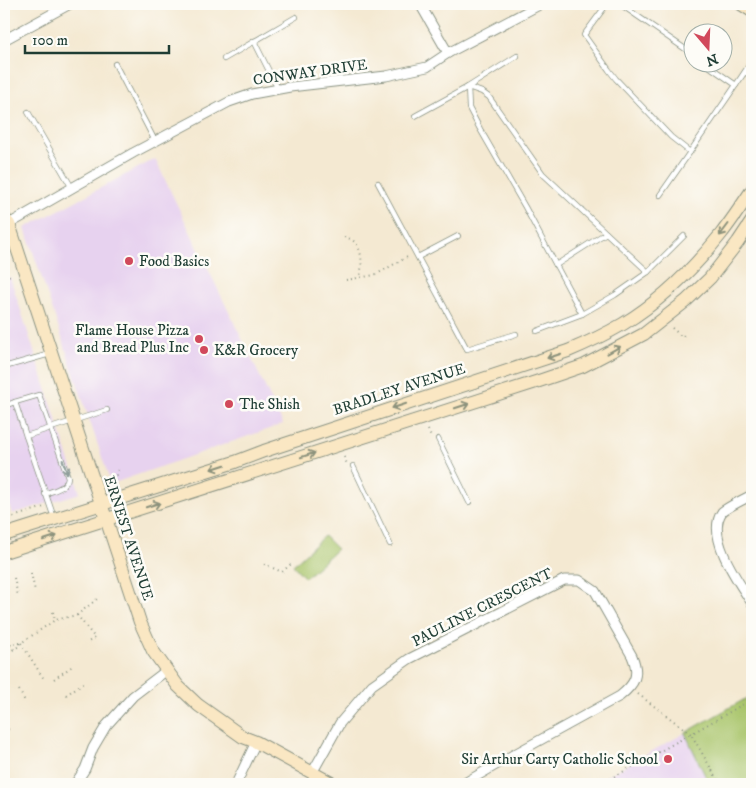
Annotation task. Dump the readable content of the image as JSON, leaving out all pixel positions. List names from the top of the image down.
{
  "streets": {
    "main road": ["BRADLEY AVENUE", "ERNEST AVENUE"],
    "street": ["CONWAY DRIVE", "PAULINE CRESCENT"]
  },
  "crossings": [
    ["CONWAY DRIVE", "ERNEST AVENUE"],
    ["BRADLEY AVENUE", "ERNEST AVENUE"],
    ["ERNEST AVENUE", "PAULINE CRESCENT"]
  ],
  "places": [
    "Food Basics",
    "Flame House Pizza and Bread Plus Inc",
    "K&R Grocery",
    "The Shish",
    "Sir Arthur Carty Catholic School"
  ],
  "scale_bar": "100 m",
  "north": "bottom"
}
